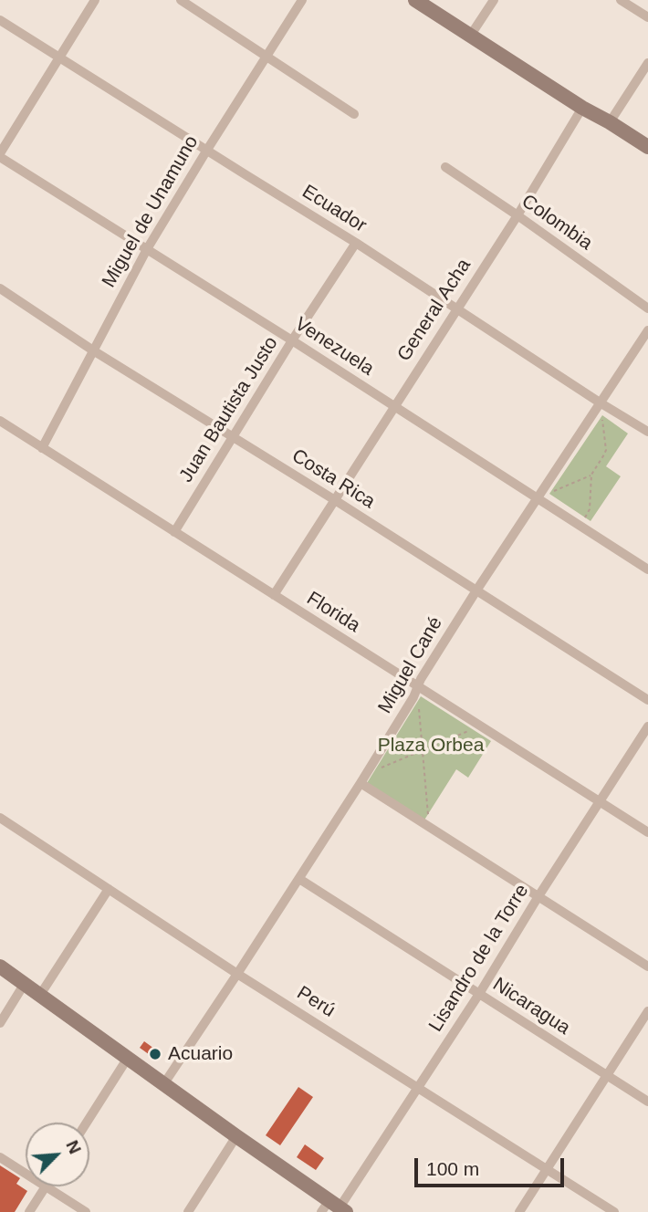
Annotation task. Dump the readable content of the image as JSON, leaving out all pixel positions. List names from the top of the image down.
{
  "streets": {
    "street": [
      "Ecuador",
      "Miguel de Unamuno",
      "Colombia",
      "General Acha",
      "Venezuela",
      "Juan Bautista Justo",
      "Costa Rica",
      "Florida",
      "Miguel Cané",
      "Lisandro de la Torre",
      "Perú",
      "Nicaragua"
    ]
  },
  "crossings": [
    ["Ecuador", "Miguel de Unamuno"],
    ["Ecuador", "General Acha"],
    ["Ecuador", "Juan Bautista Justo"],
    ["Ecuador", "Miguel Cané"],
    ["Miguel de Unamuno", "Venezuela"],
    ["Miguel de Unamuno", "Costa Rica"],
    ["Miguel de Unamuno", "Florida"],
    ["Colombia", "General Acha"],
    ["General Acha", "Venezuela"],
    ["General Acha", "Costa Rica"],
    ["General Acha", "Florida"],
    ["Venezuela", "Juan Bautista Justo"],
    ["Venezuela", "Miguel Cané"],
    ["Juan Bautista Justo", "Costa Rica"],
    ["Juan Bautista Justo", "Florida"],
    ["Costa Rica", "Miguel Cané"],
    ["Florida", "Miguel Cané"],
    ["Florida", "Lisandro de la Torre"],
    ["Miguel Cané", "Perú"],
    ["Miguel Cané", "Nicaragua"],
    ["Lisandro de la Torre", "Perú"],
    ["Lisandro de la Torre", "Nicaragua"]
  ],
  "parks": ["Plaza Orbea"],
  "places": ["Acuario"],
  "scale_bar": "100 m",
  "north": "top right"
}
